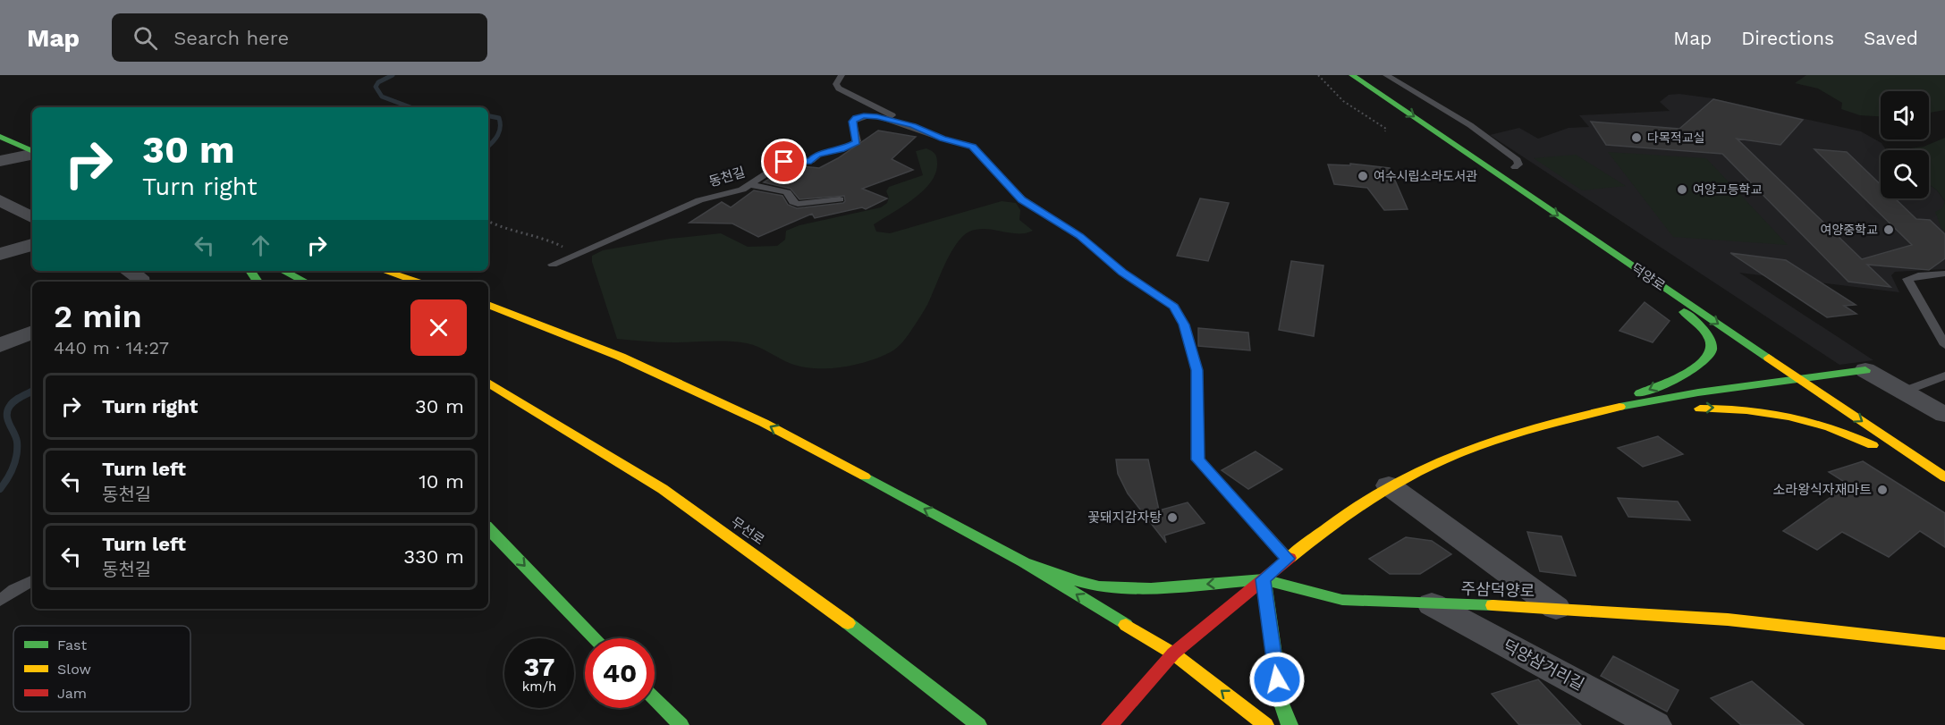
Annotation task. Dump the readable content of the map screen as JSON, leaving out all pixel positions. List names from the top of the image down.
{
  "streets": {
    "street": [
      "덕양로",
      "무선로",
      "주삼덕양로",
      "덕양삼거리길"
    ],
    "lane": ["동천길"]
  },
  "crossings": [
    ["주삼덕양로", "덕양삼거리길"]
  ],
  "places": [
    "다목적교실",
    "여수시립소라도서관",
    "여양고등학교",
    "여양중학교",
    "소라왕식자재마트",
    "꽃돼지감자탕"
  ],
  "legend": ["Fast", "Slow", "Jam"],
  "page": {
    "header": "Map",
    "search": "Search here",
    "nav": ["Map", "Directions", "Saved"],
    "turn": ["30 m", "Turn right"],
    "heading": ["2 min", "440 m · 14:27"],
    "list": [
      {
        "name": "Turn right",
        "value": "30 m"
      },
      {
        "name": "Turn left",
        "note": "동천길",
        "value": "10 m"
      },
      {
        "name": "Turn left",
        "note": "동천길",
        "value": "330 m"
      }
    ],
    "speed": "37 km/h",
    "limit": "40"
  }
}
